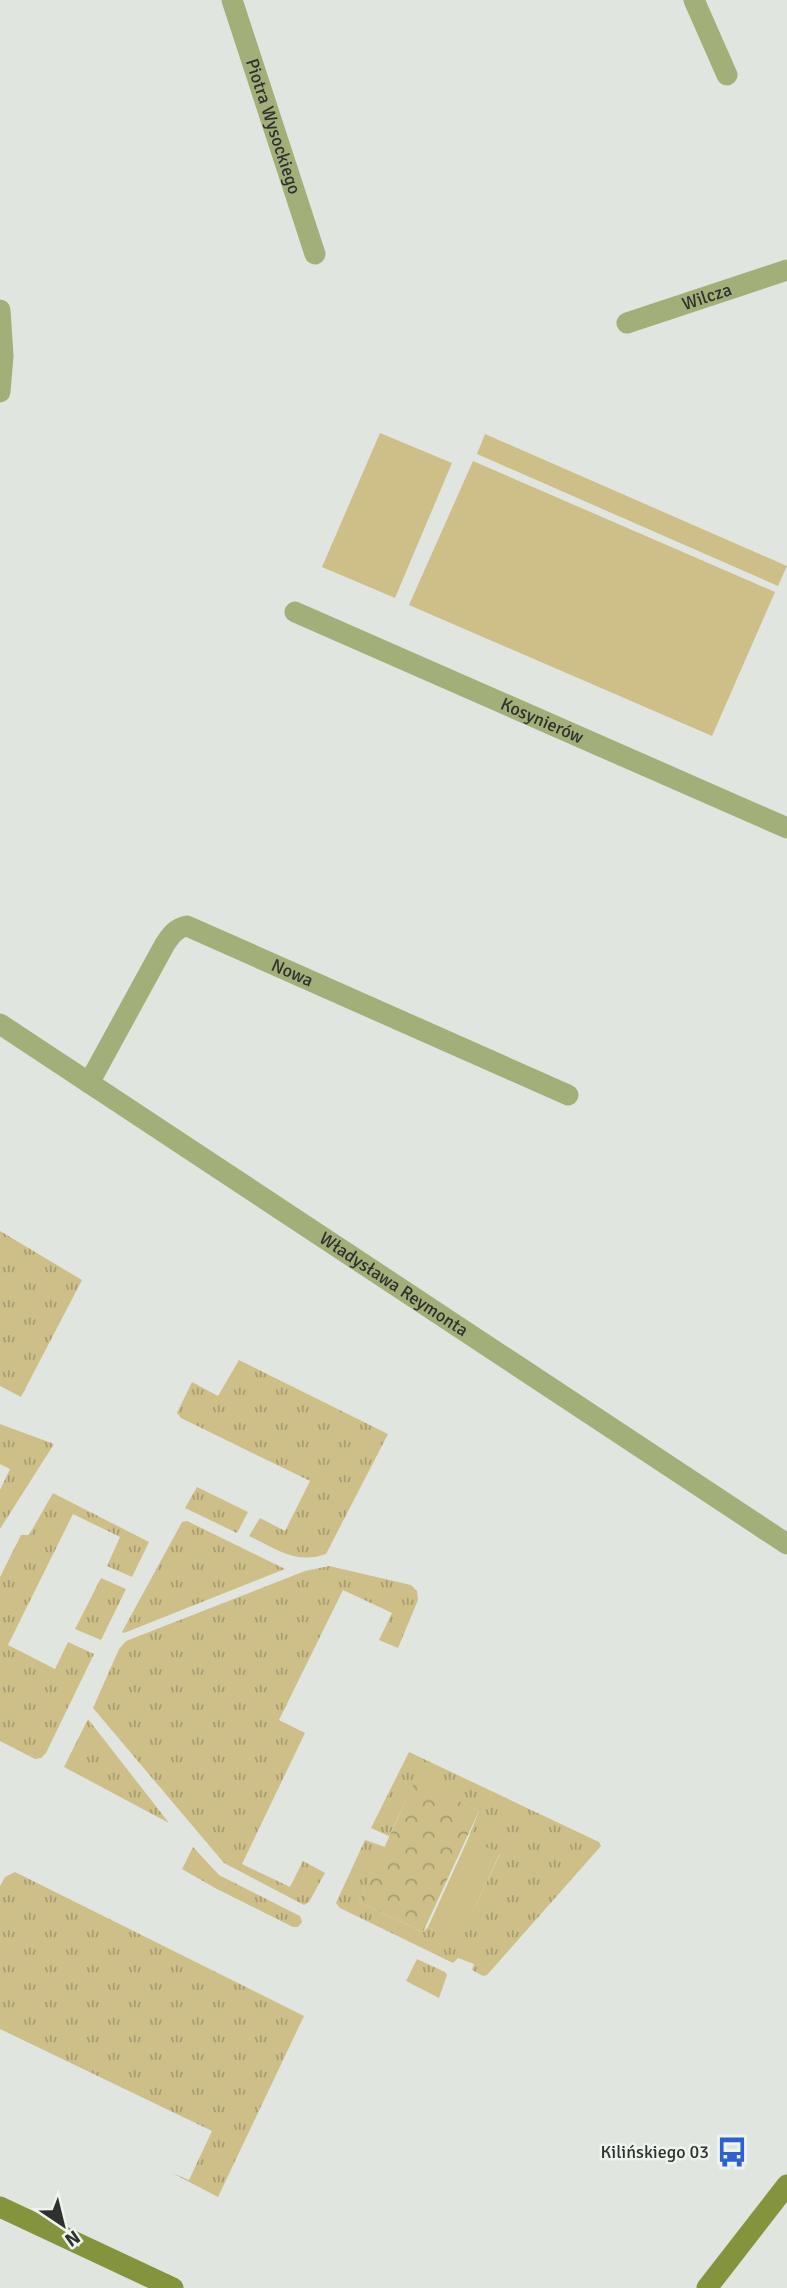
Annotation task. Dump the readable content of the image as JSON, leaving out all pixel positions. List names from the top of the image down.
{
  "streets": {
    "street": [
      "Piotra Wysockiego",
      "Wilcza",
      "Kosynierów",
      "Nowa",
      "Władysława Reymonta"
    ]
  },
  "crossings": [
    ["Nowa", "Władysława Reymonta"]
  ],
  "places": {
    "bus stop": ["Kilińskiego 03"]
  },
  "north": "bottom right"
}
